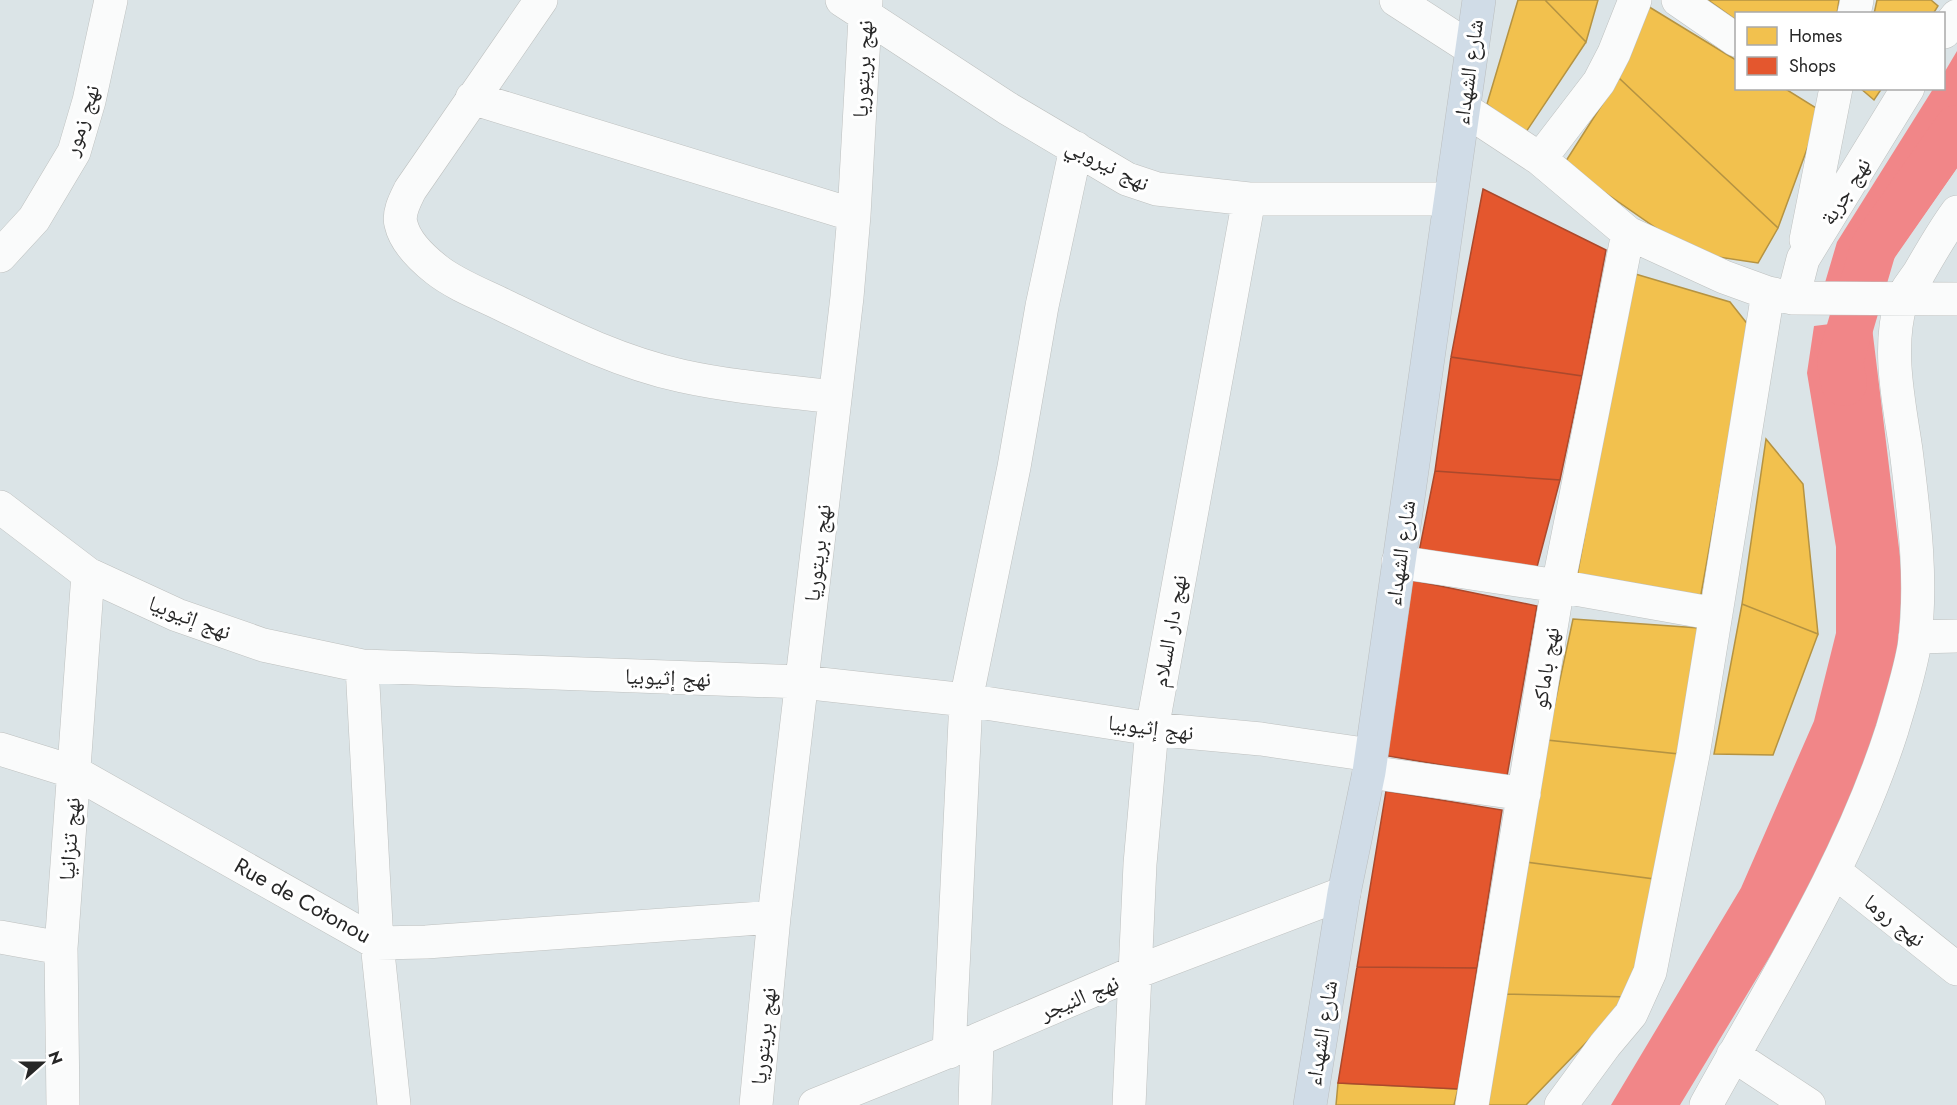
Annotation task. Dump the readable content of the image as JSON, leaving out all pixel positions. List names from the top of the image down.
{
  "streets": {
    "main road": ["شارع الشهداء"],
    "street": [
      "نهج بريتوريا",
      "نهج زمور",
      "نهج نيروبي",
      "نهج جربة",
      "نهج إثيوبيا",
      "نهج دار السلام",
      "نهج باماكو",
      "نهج تنزانيا",
      "Rue de Cotonou",
      "نهج روما",
      "نهج النيجر"
    ]
  },
  "crossings": [
    ["نهج بريتوريا", "نهج نيروبي"],
    ["نهج بريتوريا", "نهج إثيوبيا"],
    ["نهج بريتوريا", "Rue de Cotonou"],
    ["شارع الشهداء", "نهج نيروبي"],
    ["شارع الشهداء", "نهج إثيوبيا"],
    ["شارع الشهداء", "نهج النيجر"],
    ["نهج نيروبي", "نهج دار السلام"],
    ["نهج إثيوبيا", "نهج دار السلام"],
    ["نهج إثيوبيا", "نهج باماكو"],
    ["نهج إثيوبيا", "نهج تنزانيا"],
    ["نهج دار السلام", "نهج النيجر"],
    ["نهج تنزانيا", "Rue de Cotonou"]
  ],
  "legend": ["Homes", "Shops"],
  "north": "right"
}
